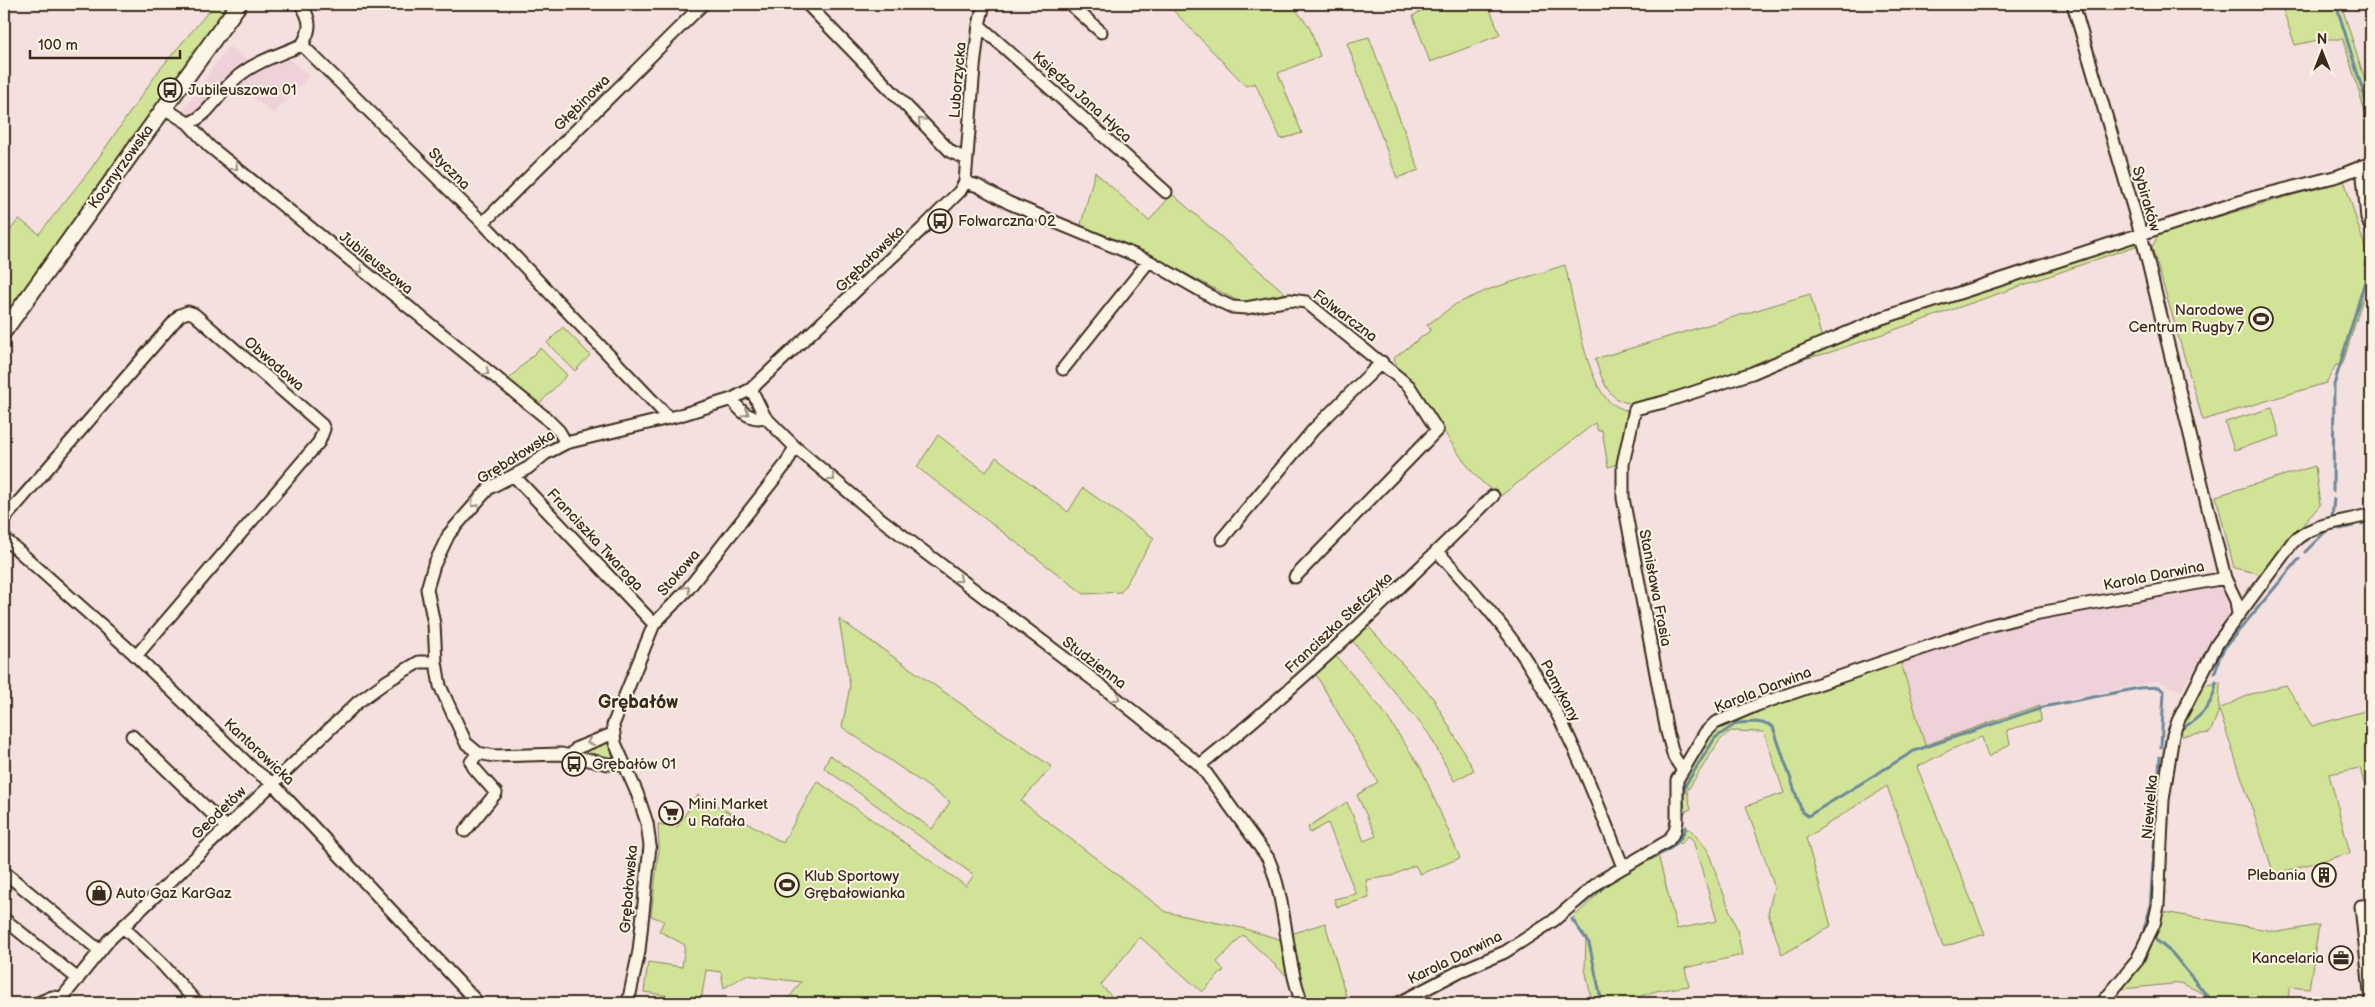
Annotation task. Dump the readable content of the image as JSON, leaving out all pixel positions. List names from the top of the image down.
{
  "streets": {
    "main road": ["Kocmyrzowska"],
    "street": [
      "Luborzycka",
      "Księdza Jana Hyca",
      "Głębinowa",
      "Styczna",
      "Sybiraków",
      "Grębałowska",
      "Jubileuszowa",
      "Folwarczna",
      "Obwodowa",
      "Franciszka Twaroga",
      "Stokowa",
      "Karola Darwina",
      "Stanisława Frasia",
      "Franciszka Stefczyka",
      "Studzienna",
      "Pomykany",
      "Kantorowicka",
      "Niewielka",
      "Geodetów"
    ]
  },
  "crossings": [
    ["Luborzycka", "Księdza Jana Hyca"],
    ["Głębinowa", "Styczna"],
    ["Kocmyrzowska", "Jubileuszowa"],
    ["Styczna", "Grębałowska"],
    ["Sybiraków", "Karola Darwina"],
    ["Sybiraków", "Stanisława Frasia"],
    ["Sybiraków", "Niewielka"],
    ["Grębałowska", "Jubileuszowa"],
    ["Grębałowska", "Folwarczna"],
    ["Grębałowska", "Franciszka Twaroga"],
    ["Grębałowska", "Stokowa"],
    ["Grębałowska", "Studzienna"],
    ["Grębałowska", "Geodetów"],
    ["Obwodowa", "Kantorowicka"],
    ["Franciszka Twaroga", "Stokowa"],
    ["Stokowa", "Studzienna"],
    ["Karola Darwina", "Stanisława Frasia"],
    ["Karola Darwina", "Pomykany"],
    ["Franciszka Stefczyka", "Studzienna"],
    ["Franciszka Stefczyka", "Pomykany"],
    ["Kantorowicka", "Geodetów"]
  ],
  "one_way": ["Jubileuszowa", "Stokowa", "Studzienna"],
  "districts": ["Grębałów"],
  "places": {
    "bus stop": ["Jubileuszowa 01", "Folwarczna 02", "Grębałów 01"],
    "sports": ["Narodowe Centrum Rugby 7", "Klub Sportowy Grębałowianka"],
    "supermarket": ["Mini Market u Rafała"],
    "building": ["Plebania"],
    "shop": ["Auto Gaz KarGaz"],
    "office": ["Kancelaria"]
  },
  "scale_bar": "100 m",
  "north": "top"
}
